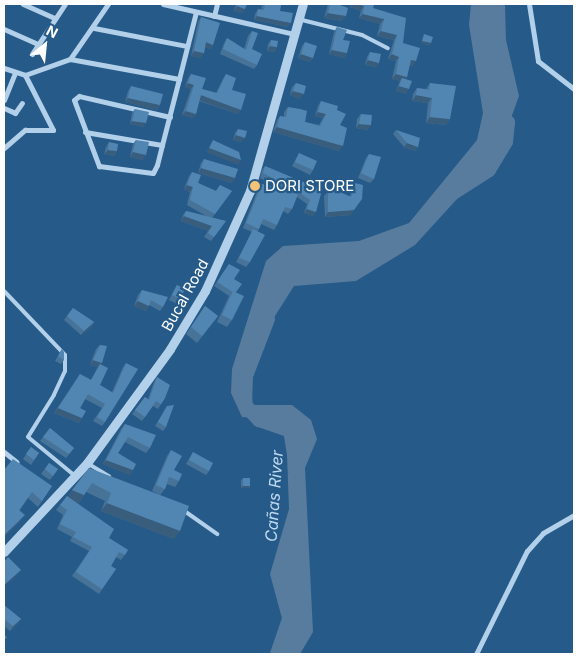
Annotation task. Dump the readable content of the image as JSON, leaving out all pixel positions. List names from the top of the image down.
{
  "streets": {
    "street": ["Bucal Road"]
  },
  "water": ["Cañas River"],
  "places": ["DORI STORE"],
  "north": "top right"
}
